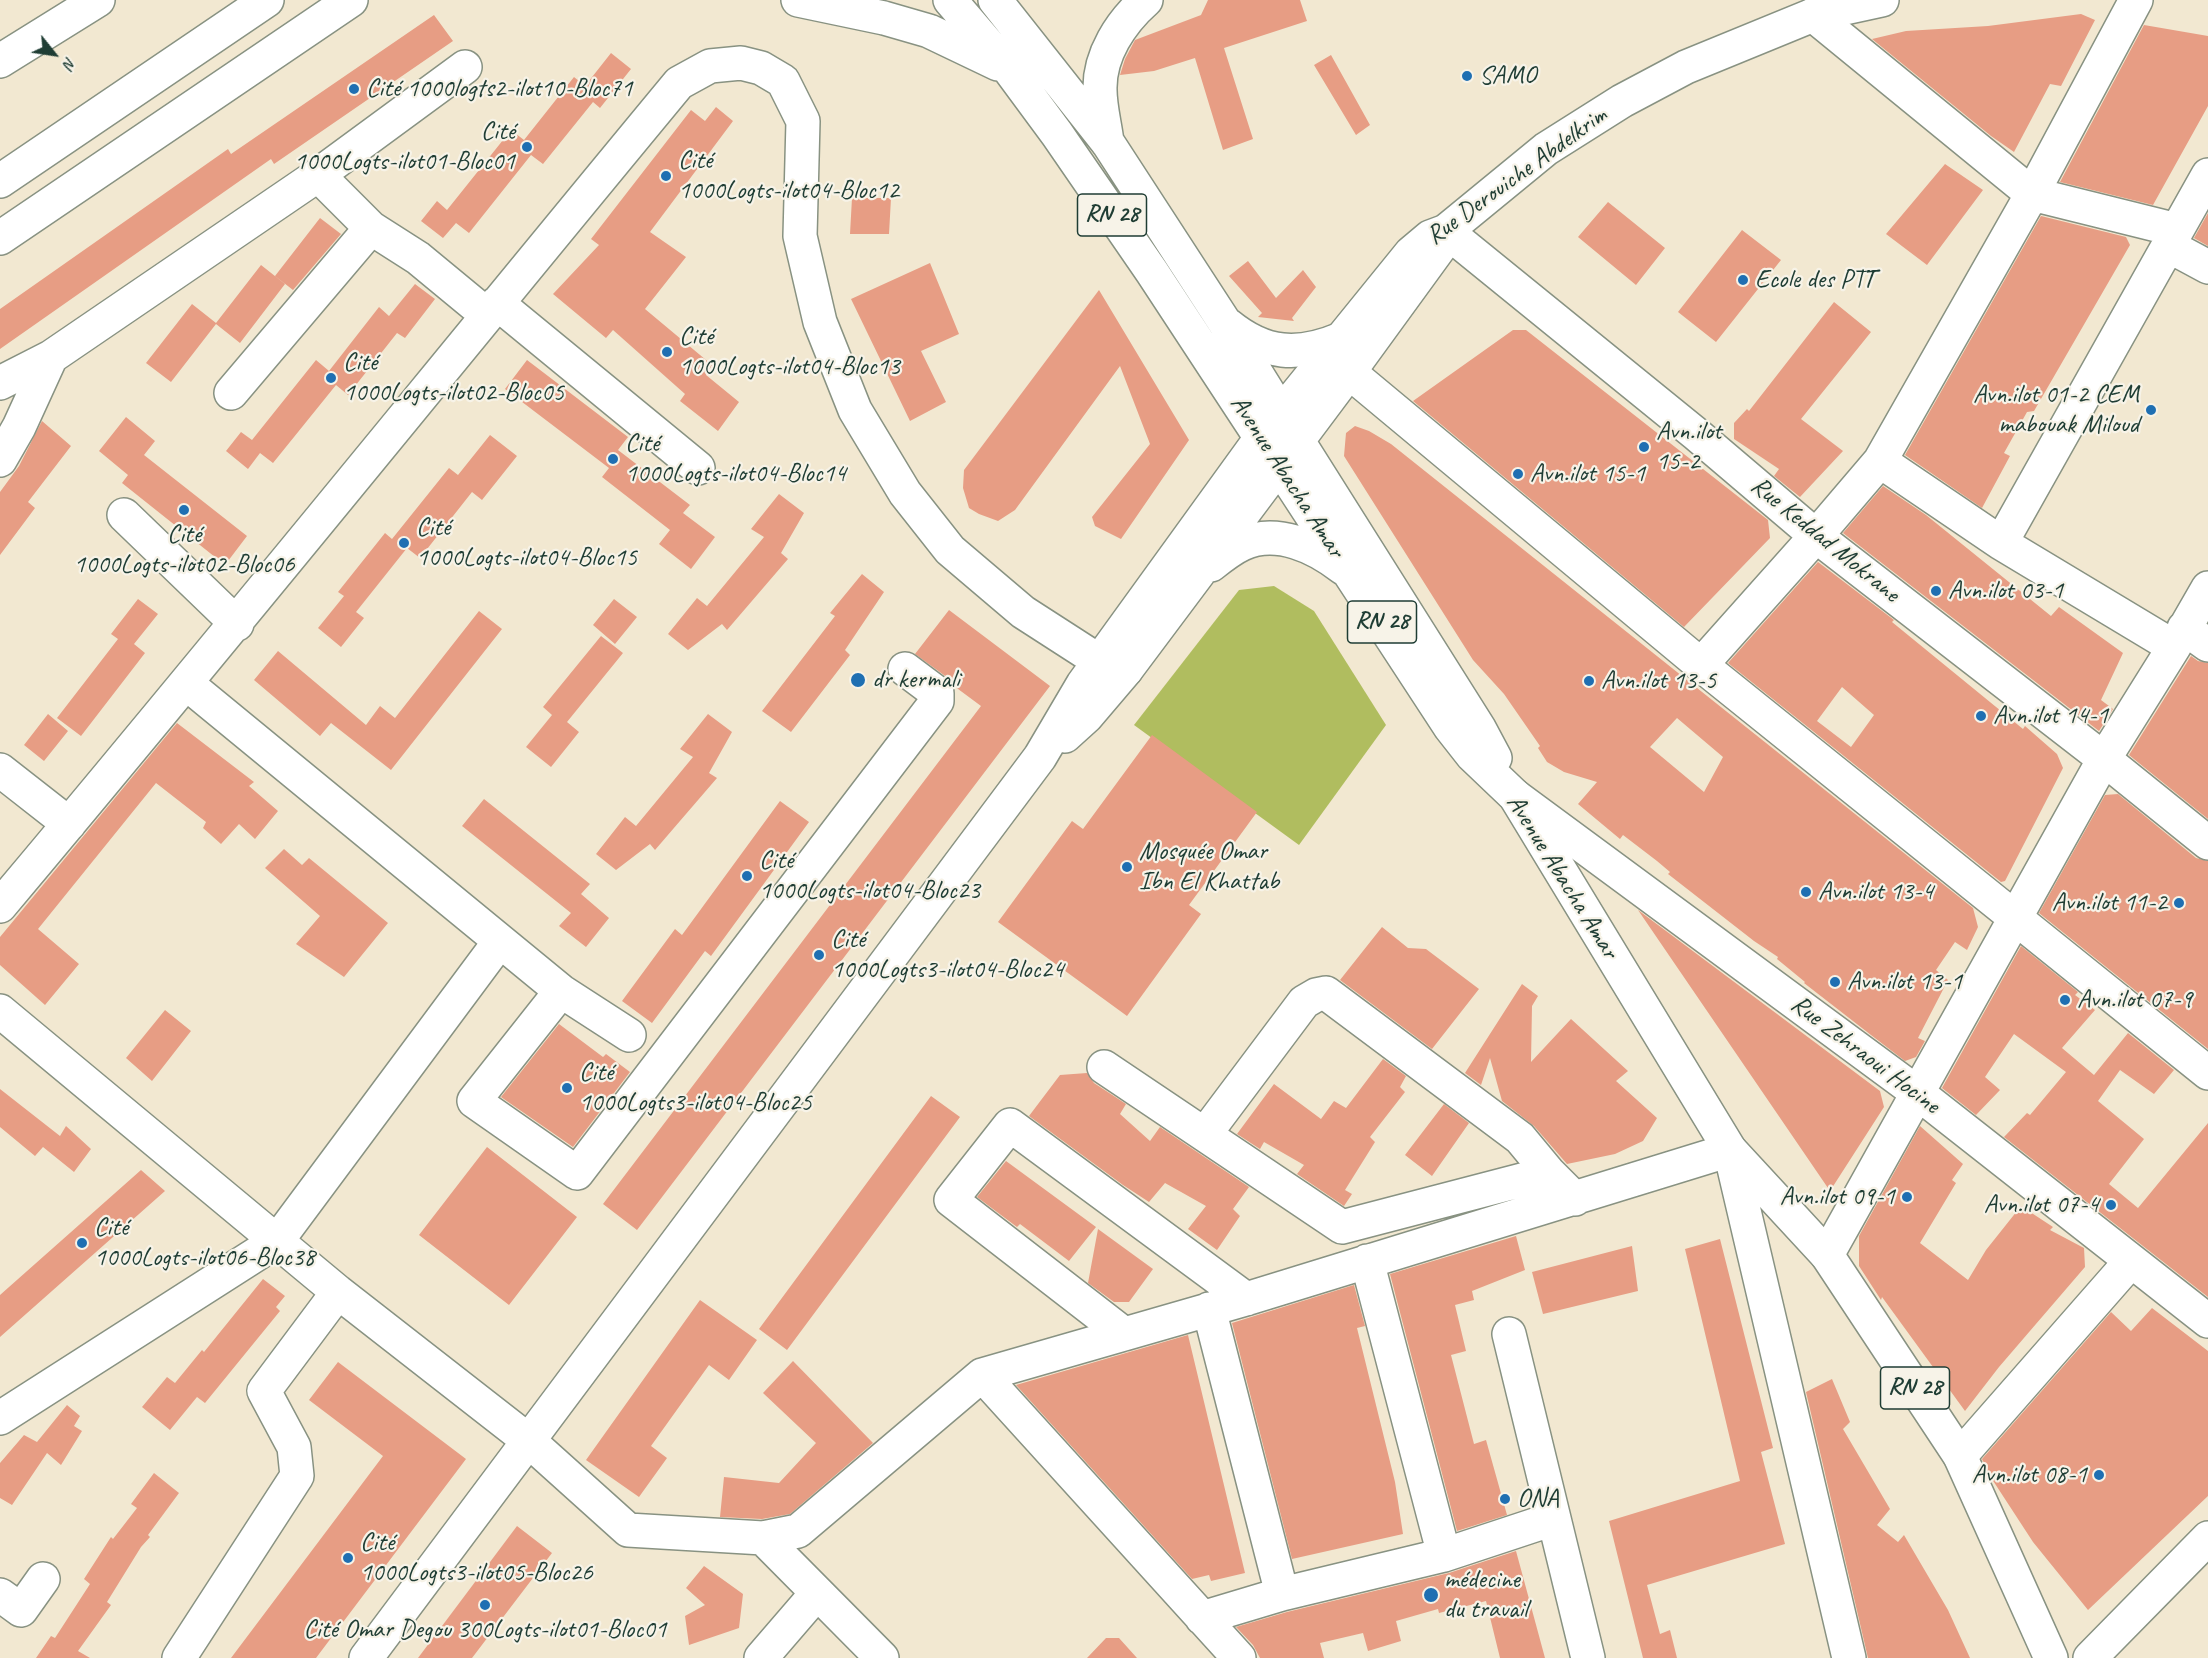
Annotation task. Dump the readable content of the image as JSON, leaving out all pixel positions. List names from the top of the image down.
{
  "streets": {
    "main road": [
      "Rue Derouiche Abdelkrim",
      "RN 28",
      "Avenue Abacha Amar",
      "Rue Keddad Mokrane",
      "Rue Zehraoui Hocine"
    ]
  },
  "crossings": [
    ["Rue Derouiche Abdelkrim", "Avenue Abacha Amar"],
    ["Rue Derouiche Abdelkrim", "Rue Keddad Mokrane"],
    ["Avenue Abacha Amar", "Rue Zehraoui Hocine"]
  ],
  "places": [
    "SAMO",
    "Cité 1000logts2-ilot10-Bloc71",
    "Cité 1000Logts-ilot01-Bloc01",
    "Cité 1000Logts-ilot04-Bloc12",
    "Ecole des PTT",
    "Cité 1000Logts-ilot04-Bloc13",
    "Cité 1000Logts-ilot02-Bloc05",
    "Avn.ilot 01-2 CEM mabouak Miloud",
    "Avn.ilot 15-2",
    "Cité 1000Logts-ilot04-Bloc14",
    "Avn.ilot 15-1",
    "Cité 1000Logts-ilot02-Bloc06",
    "Cité 1000Logts-ilot04-Bloc15",
    "Avn.ilot 03-1",
    "dr kermali",
    "Avn.ilot 13-5",
    "Avn.ilot 14-1",
    "Mosquée Omar Ibn El Khattab",
    "Cité 1000Logts-ilot04-Bloc23",
    "Avn.ilot 13-4",
    "Avn.ilot 11-2",
    "Cité 1000Logts3-ilot04-Bloc24",
    "Avn.ilot 13-1",
    "Avn.ilot 07-9",
    "Cité 1000Logts3-ilot04-Bloc25",
    "Avn.ilot 09-1",
    "Avn.ilot 07-4",
    "Cité 1000Logts-ilot06-Bloc38",
    "Avn.ilot 08-1",
    "ONA",
    "Cité 1000Logts3-ilot05-Bloc26",
    "médecine du travail",
    "Cité Omar Degou 300Logts-ilot01-Bloc01"
  ],
  "north": "bottom right"
}
